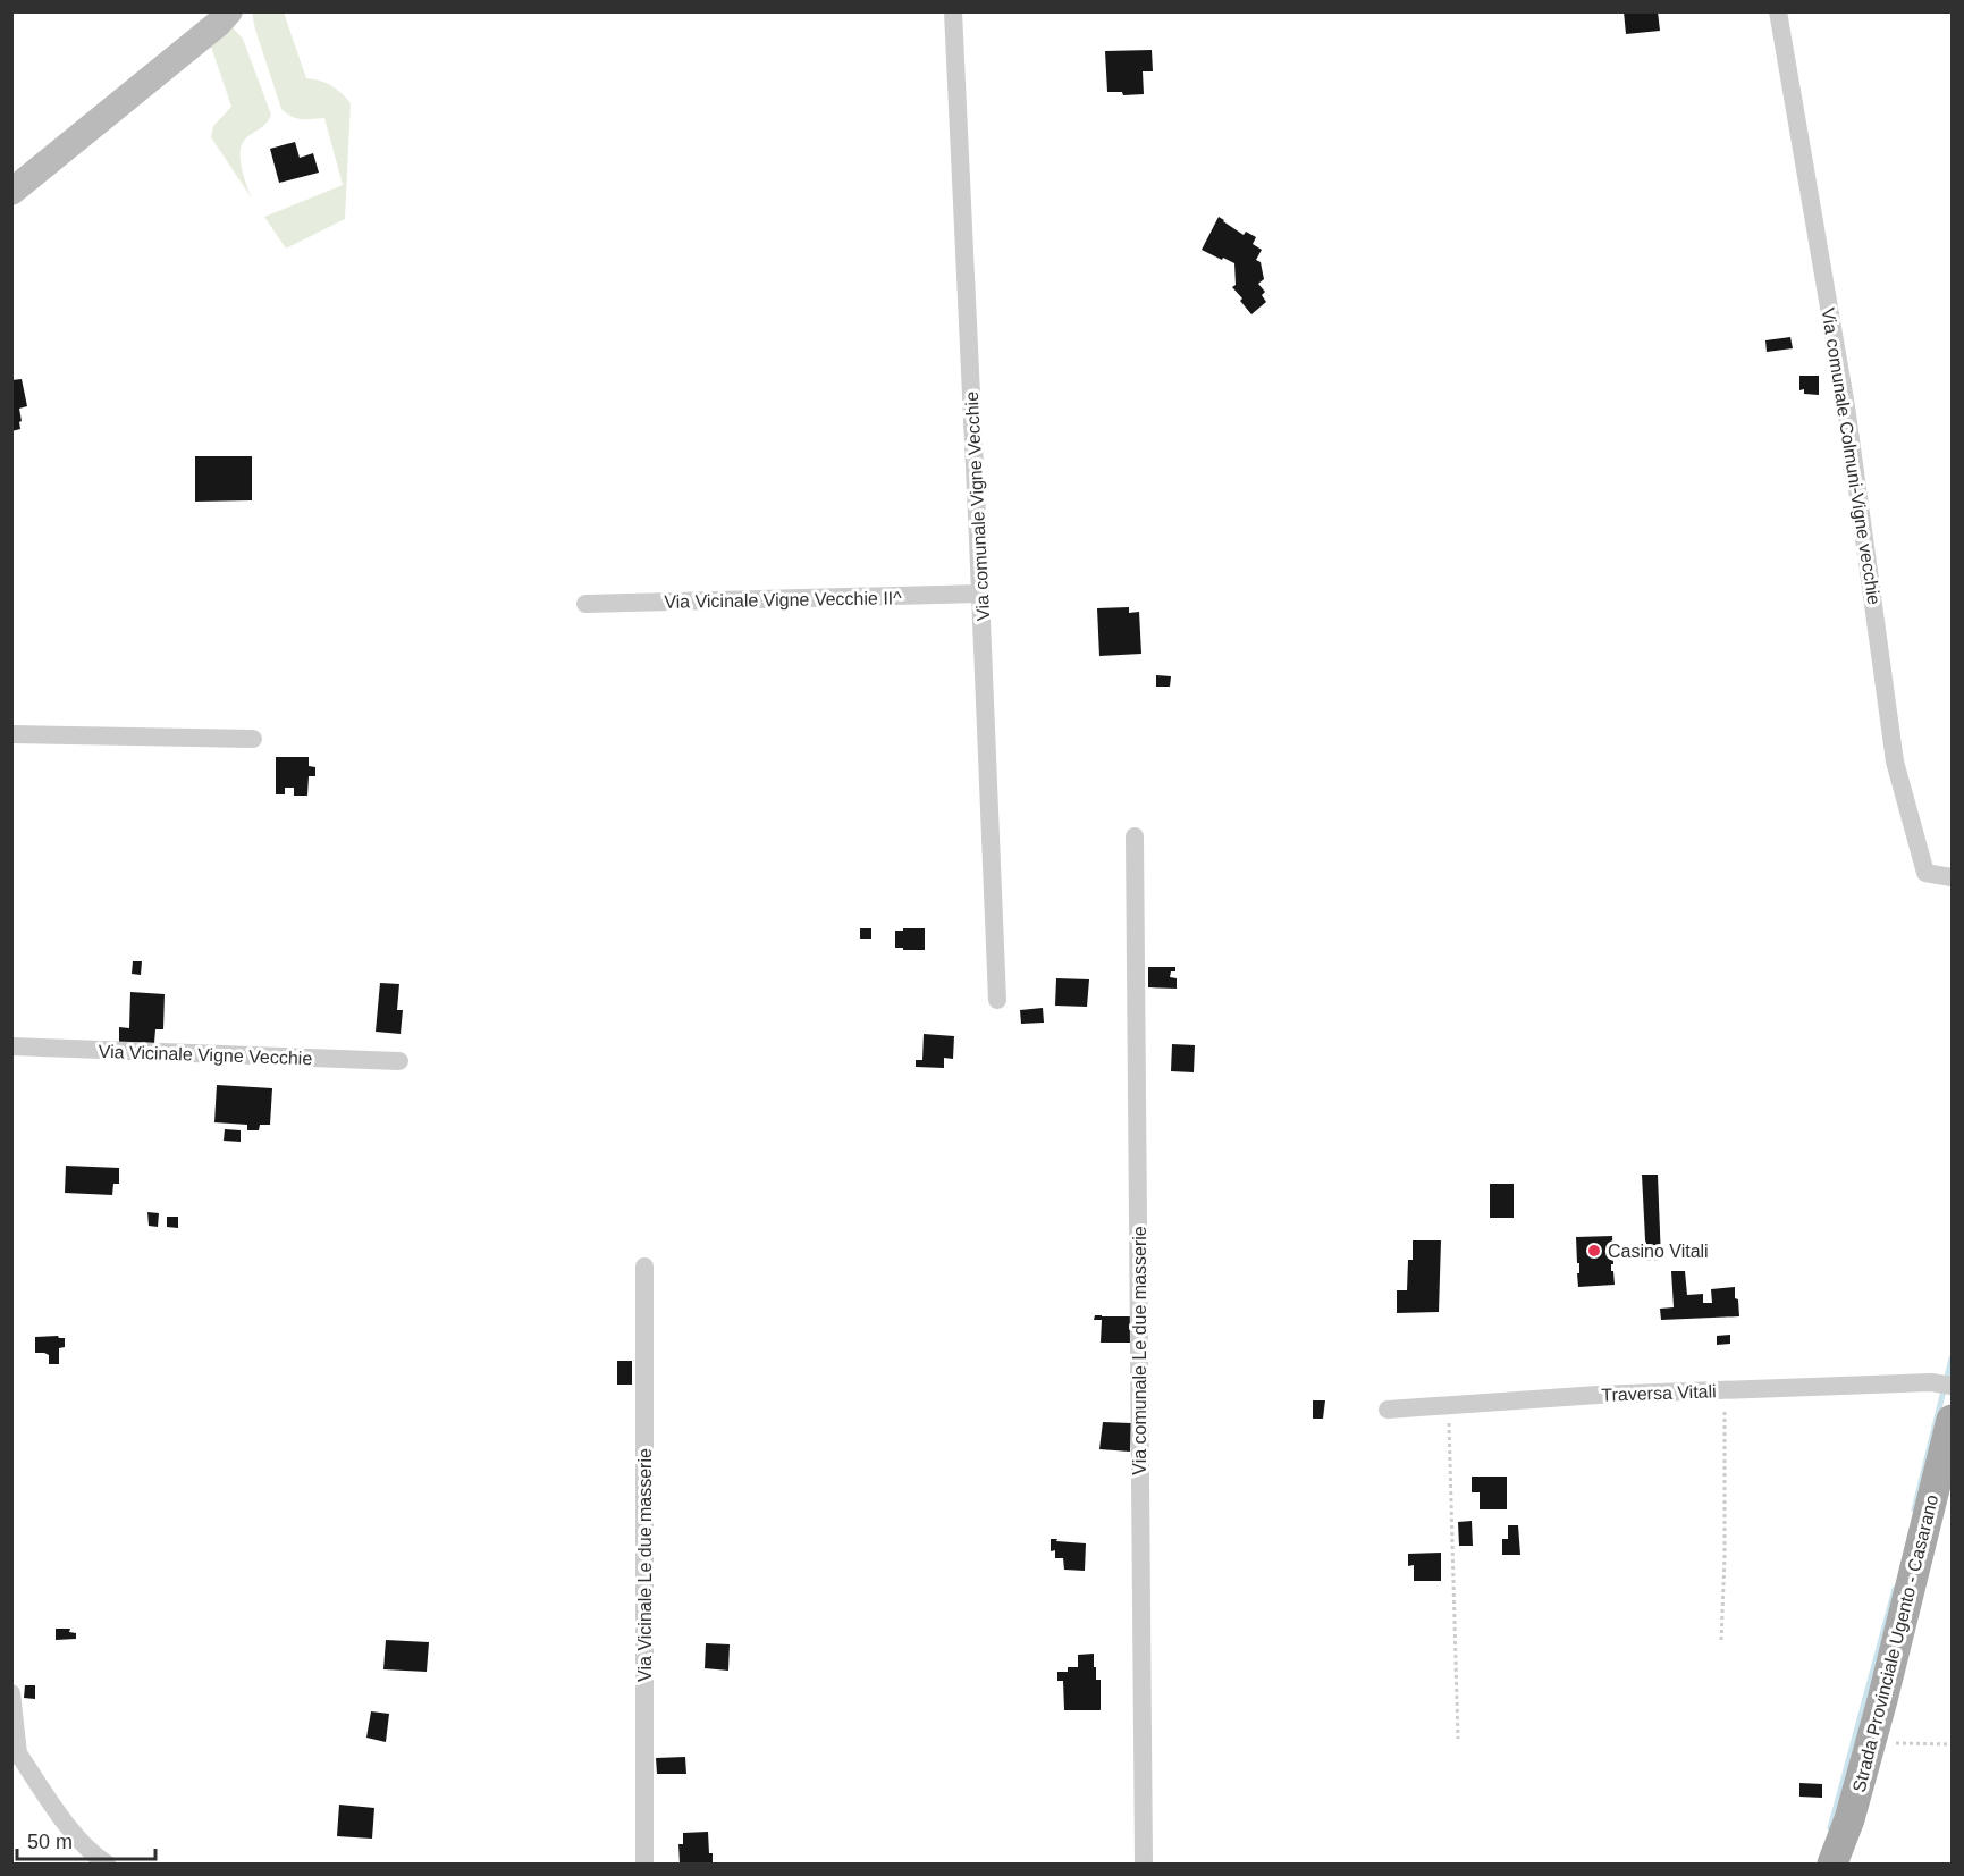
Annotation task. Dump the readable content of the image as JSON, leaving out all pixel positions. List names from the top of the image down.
{
  "streets": {
    "main road": ["Strada Provinciale Ugento - Casarano"],
    "street": [
      "Via comunale Colmuni-Vigne vecchie",
      "Via comunale Vigne Vecchie",
      "Via Vicinale Vigne Vecchie II^",
      "Via Vicinale Vigne Vecchie",
      "Via comunale Le due masserie",
      "Traversa Vitali",
      "Via Vicinale Le due masserie"
    ]
  },
  "crossings": [
    ["Via comunale Vigne Vecchie", "Via Vicinale Vigne Vecchie II^"]
  ],
  "places": ["Casino Vitali"],
  "scale_bar": "50 m"
}
